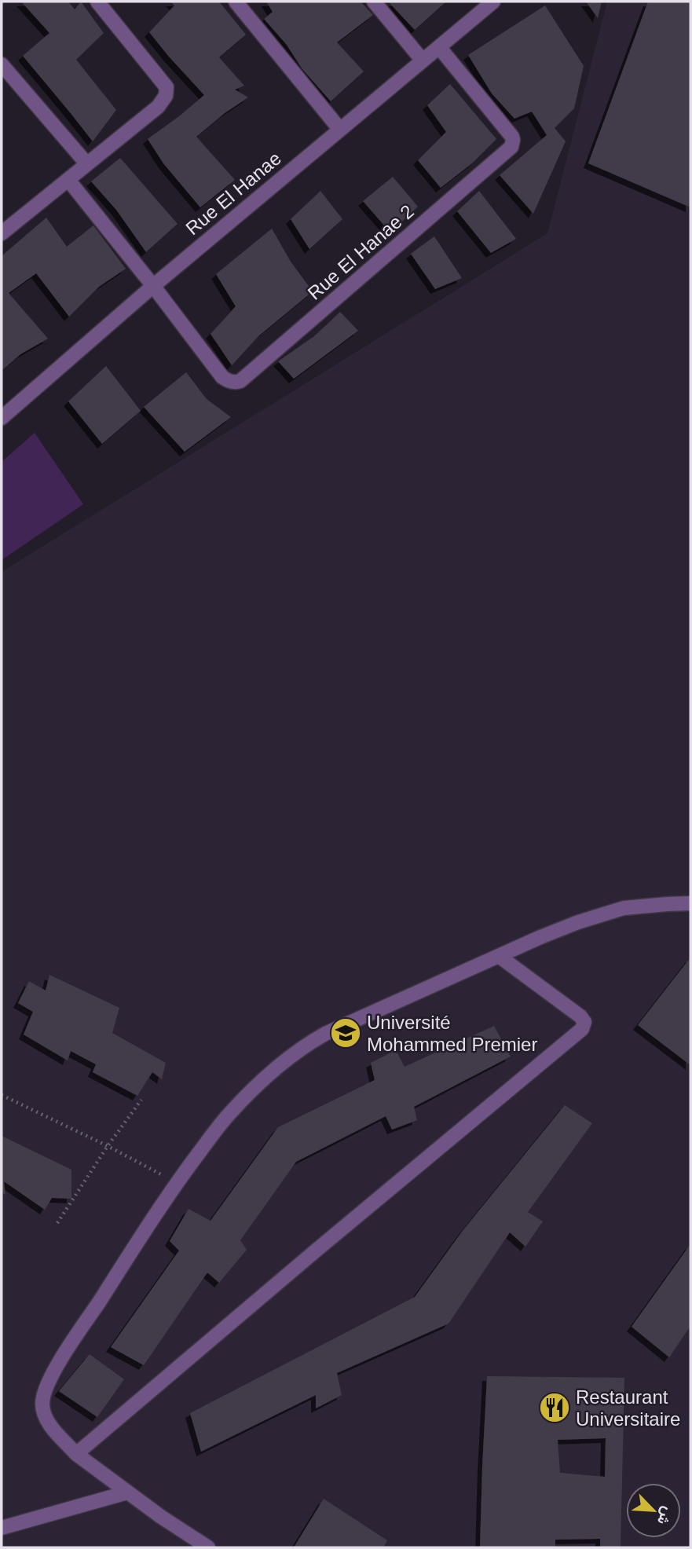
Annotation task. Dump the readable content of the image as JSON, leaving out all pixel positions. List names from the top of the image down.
{
  "streets": {
    "street": ["Rue El Hanae", "Rue El Hanae 2"]
  },
  "crossings": [
    ["Rue El Hanae", "Rue El Hanae 2"]
  ],
  "places": {
    "school or university": ["Université Mohammed Premier"],
    "restaurant": ["Restaurant Universitaire"]
  },
  "north": "bottom right"
}
